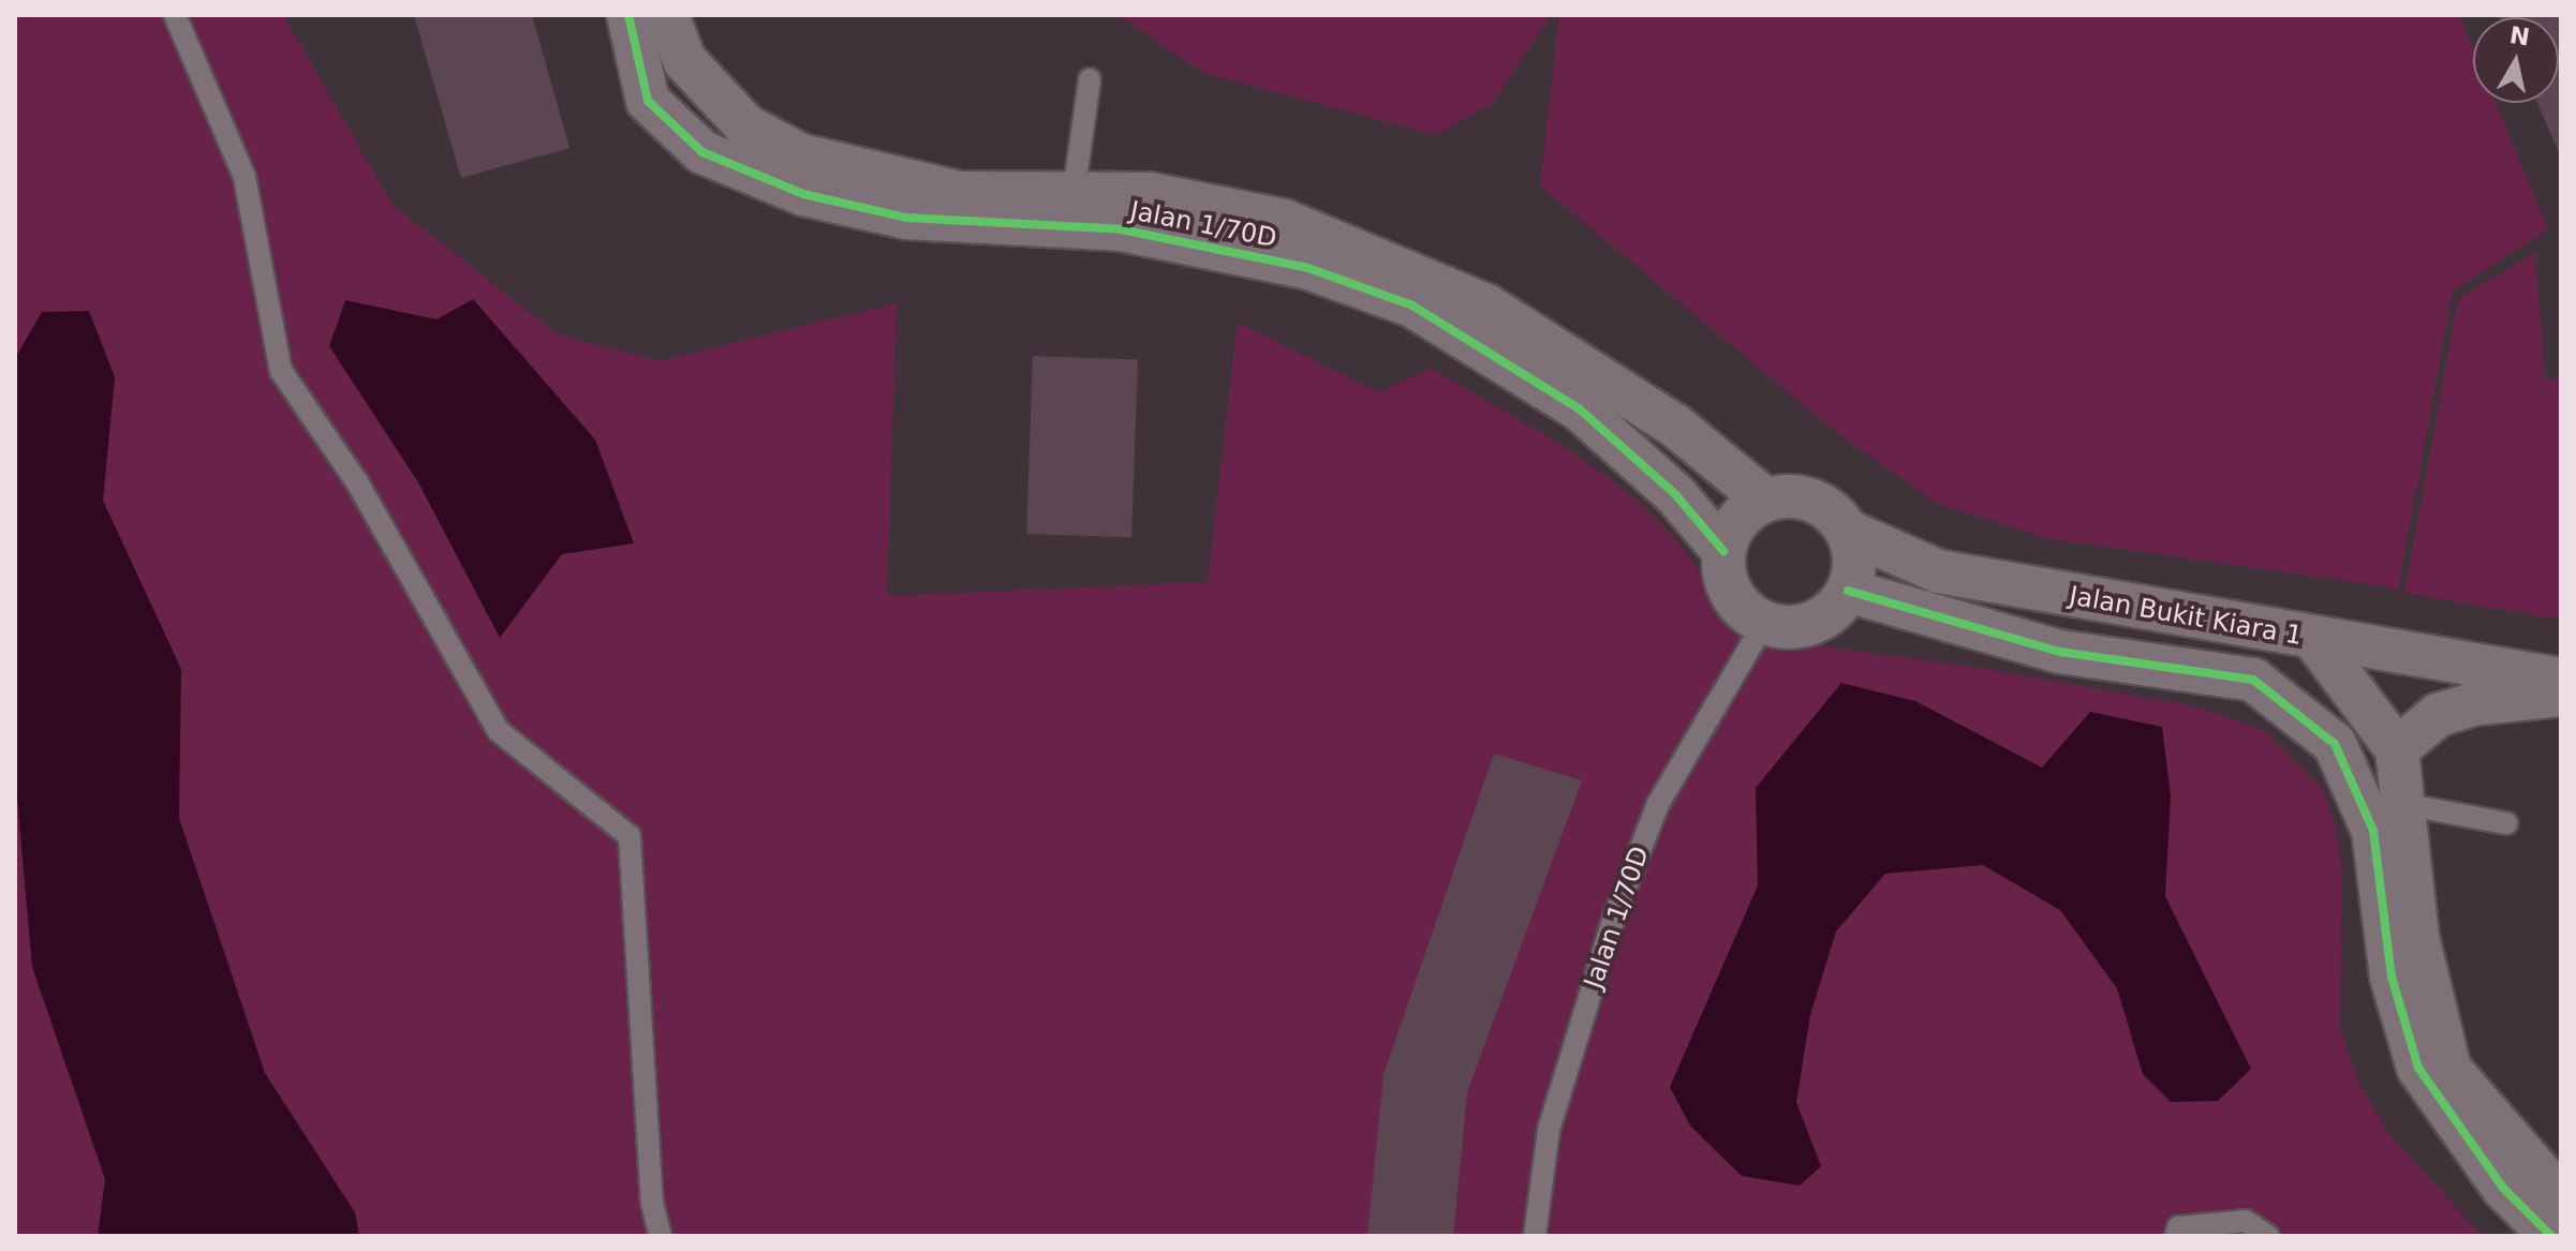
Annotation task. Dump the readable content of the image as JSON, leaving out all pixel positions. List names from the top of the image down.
{
  "streets": {
    "street": ["Jalan 1/70D", "Jalan Bukit Kiara 1"]
  },
  "crossings": [
    ["Jalan 1/70D", "Jalan Bukit Kiara 1"]
  ],
  "north": "top"
}
